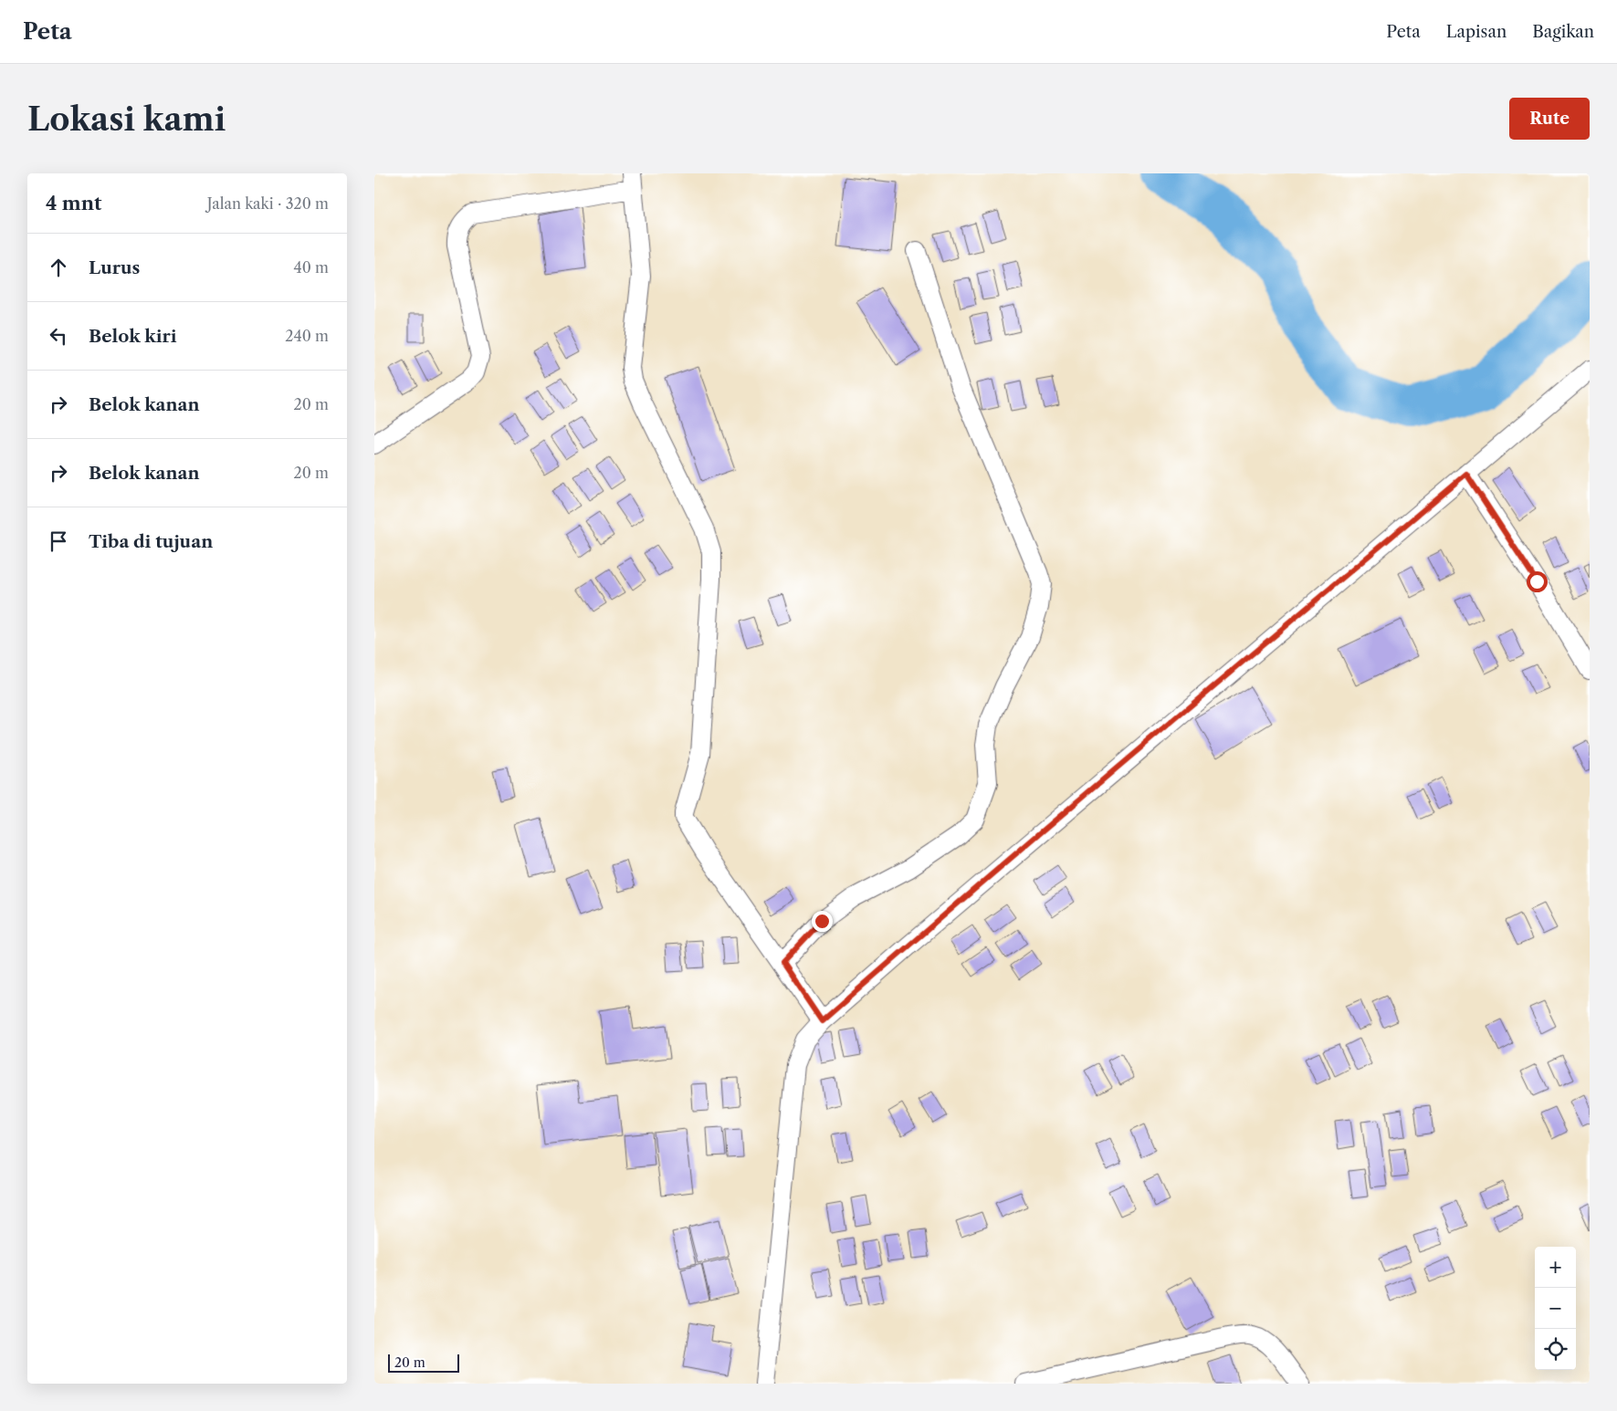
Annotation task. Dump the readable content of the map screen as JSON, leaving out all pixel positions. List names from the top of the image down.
{
  "scale_bar": "20 m",
  "page": {
    "header": "Peta",
    "nav": ["Peta", "Lapisan", "Bagikan"],
    "buttons": "Rute",
    "title": "Lokasi kami",
    "heading": ["4 mnt", "Jalan kaki · 320 m"],
    "list": [
      ["Lurus", "40 m"],
      ["Belok kiri", "240 m"],
      ["Belok kanan", "20 m"],
      ["Belok kanan", "20 m"],
      "Tiba di tujuan"
    ],
    "map_buttons": ["+", "−"],
    "scale": "20 m"
  }
}
